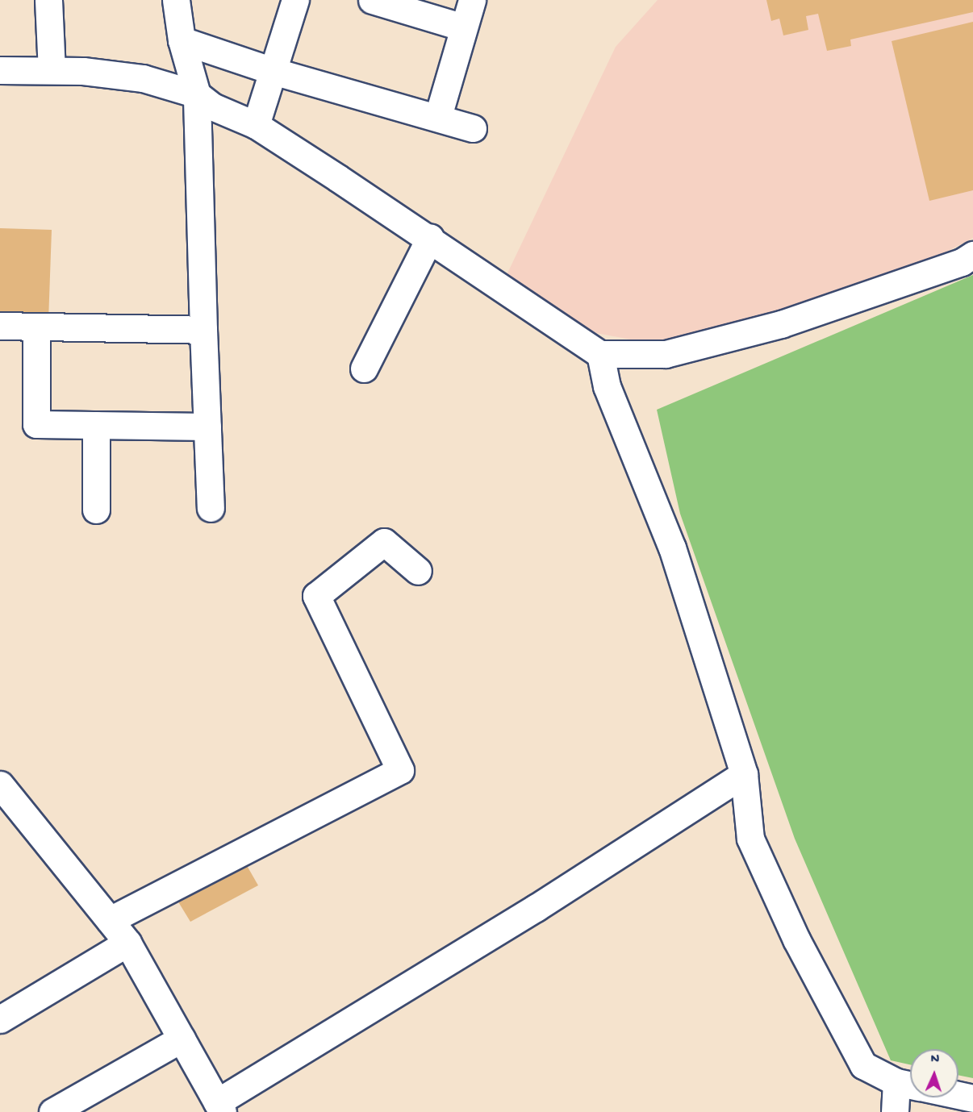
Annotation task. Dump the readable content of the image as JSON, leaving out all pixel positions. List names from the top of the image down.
{
  "north": "top"
}
